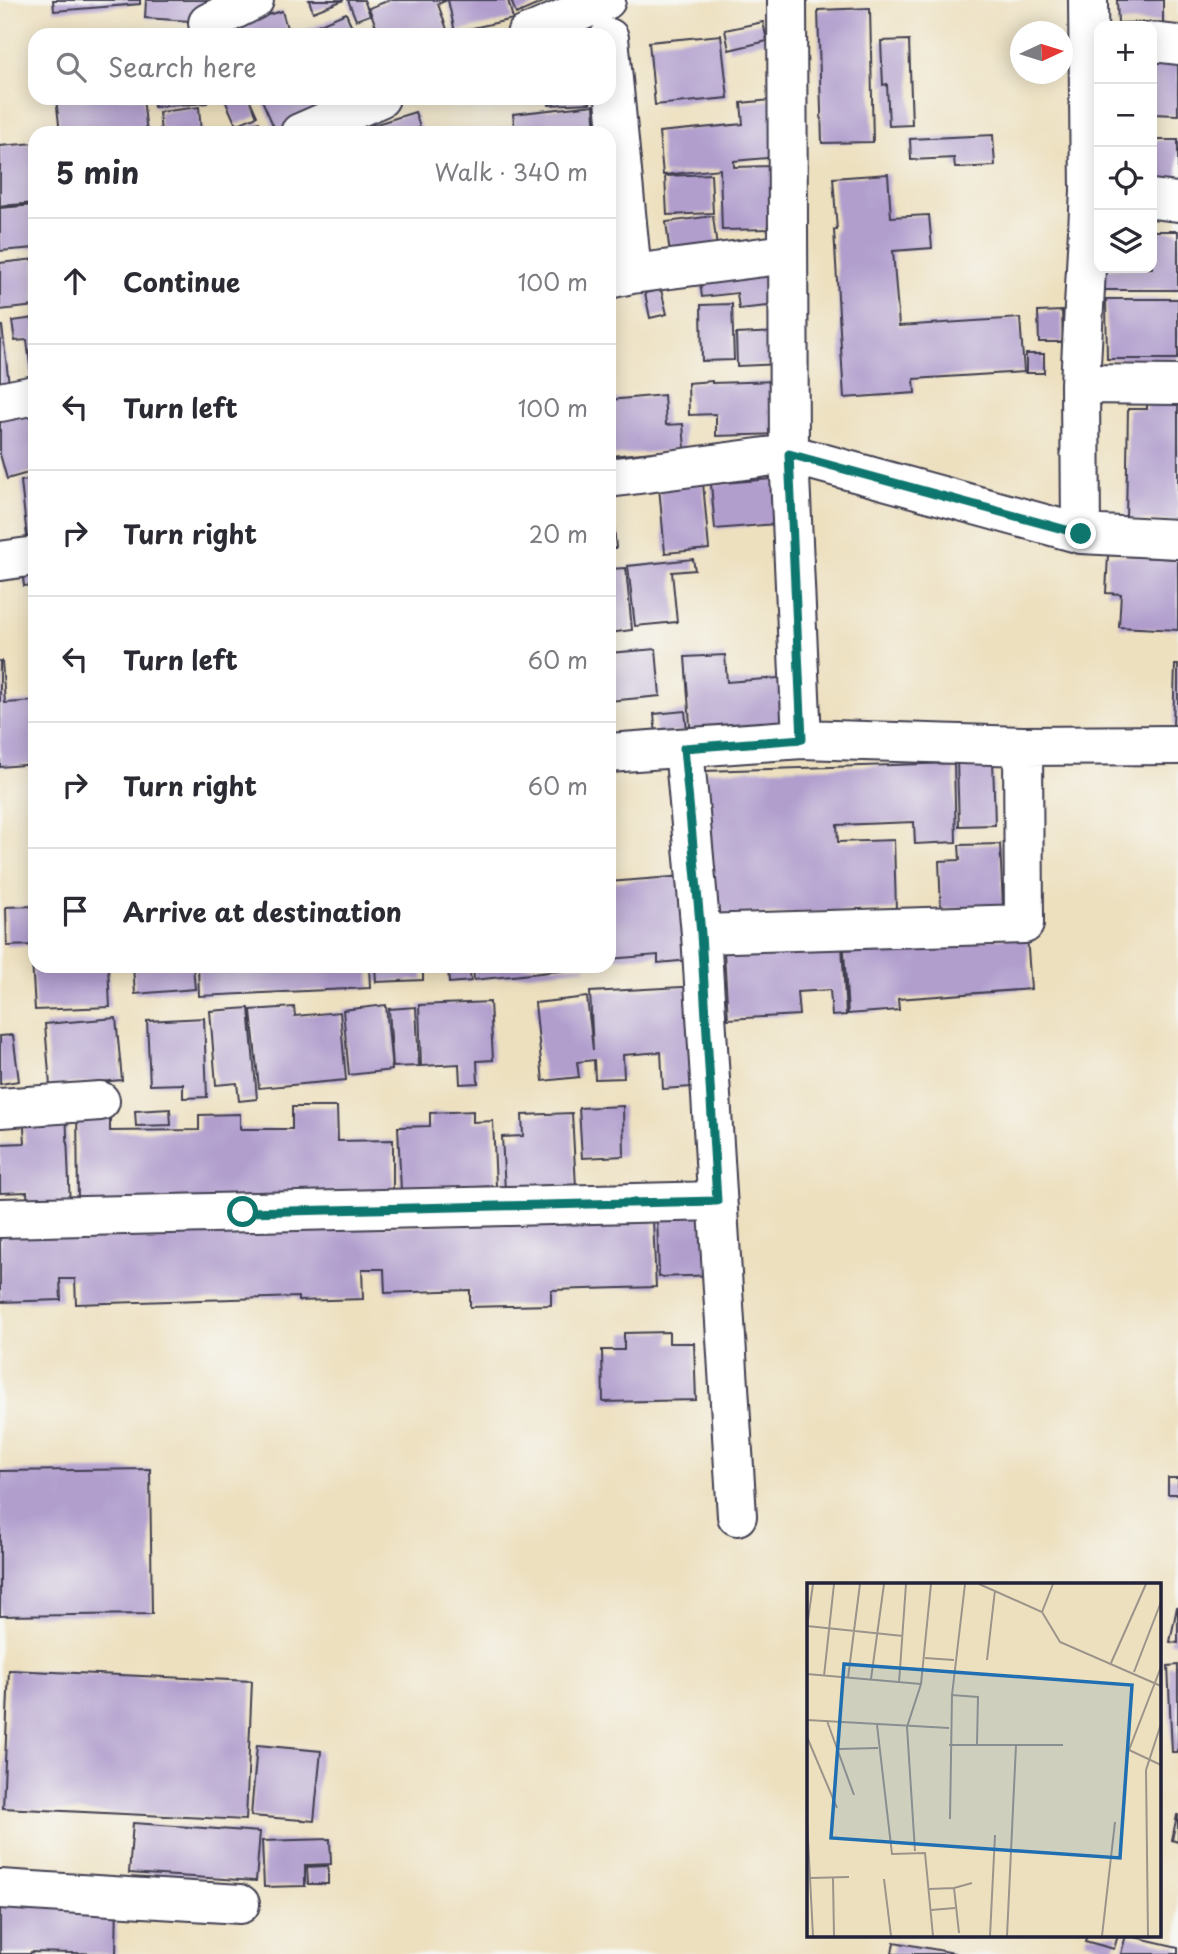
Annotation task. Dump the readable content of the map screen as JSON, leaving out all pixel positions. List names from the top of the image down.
{
  "north": "right",
  "page": {
    "map_buttons": ["+", "−"],
    "search": "Search here",
    "heading": ["5 min", "Walk · 340 m"],
    "list": [
      ["Continue", "100 m"],
      ["Turn left", "100 m"],
      ["Turn right", "20 m"],
      ["Turn left", "60 m"],
      ["Turn right", "60 m"],
      "Arrive at destination"
    ]
  }
}
